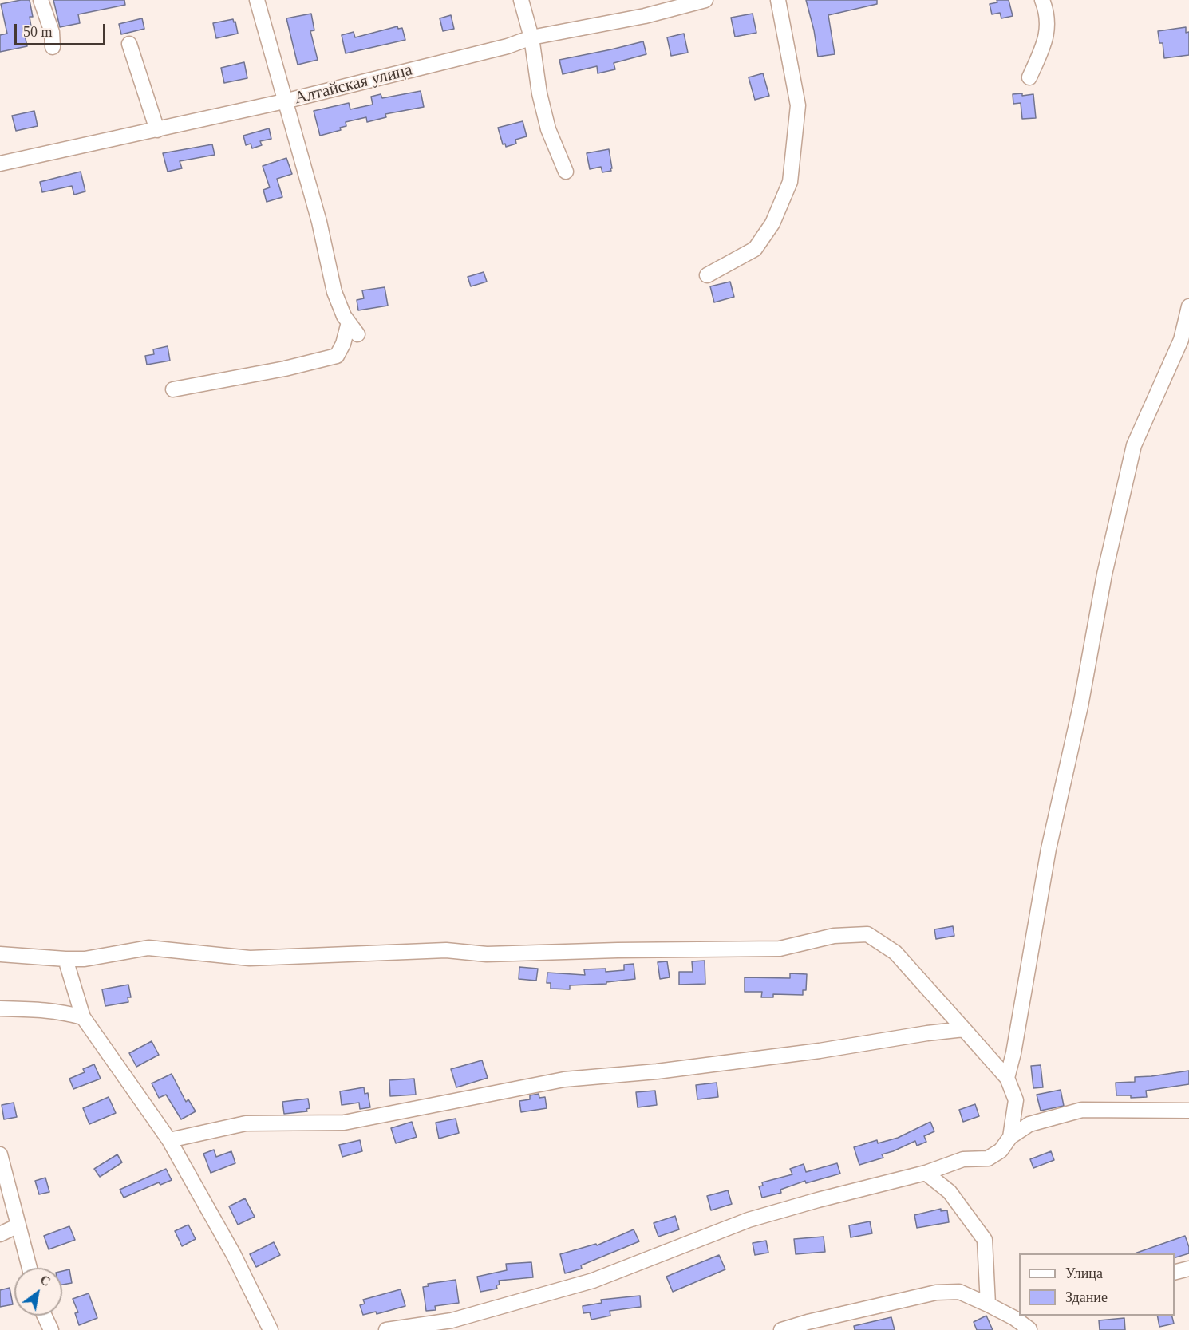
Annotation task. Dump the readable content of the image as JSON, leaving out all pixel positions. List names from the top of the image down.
{
  "streets": {
    "street": ["Алтайская улица"]
  },
  "legend": ["Улица", "Здание"],
  "scale_bar": "50 m",
  "north": "top right"
}
